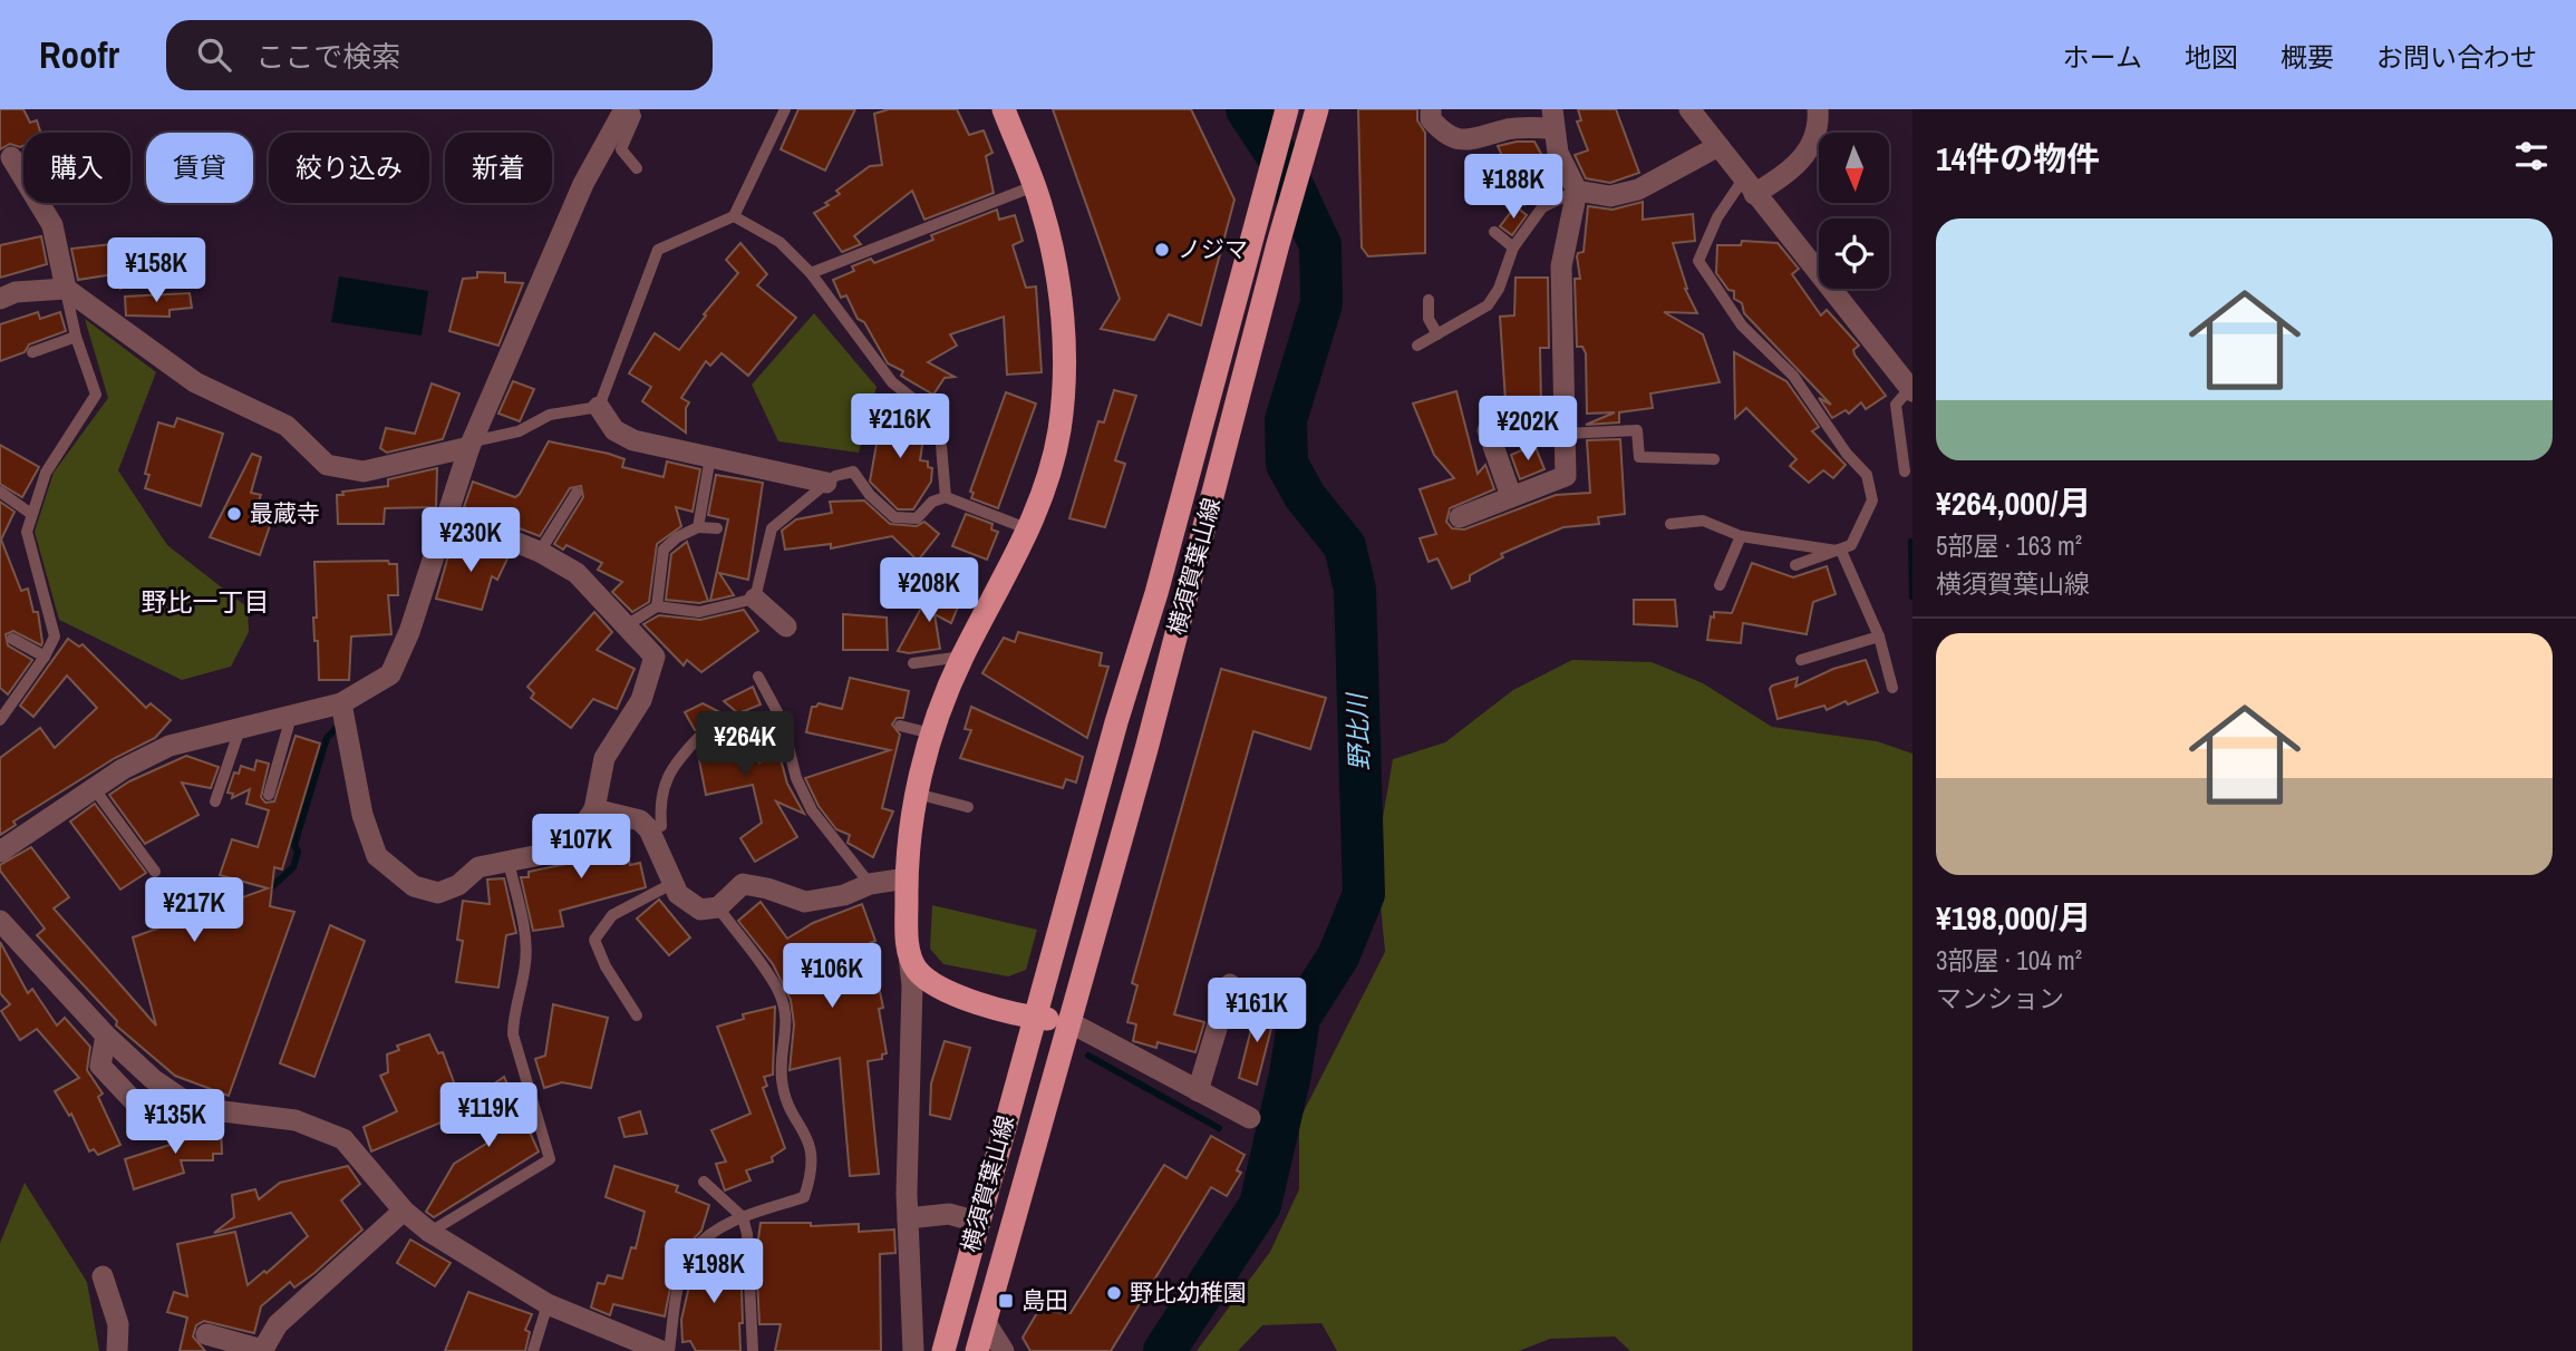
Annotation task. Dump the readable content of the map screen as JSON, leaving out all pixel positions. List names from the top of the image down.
{
  "streets": {
    "main road": ["横須賀葉山線"]
  },
  "districts": ["野比一丁目"],
  "water": ["野比川"],
  "places": {
    "other": ["ノジマ", "最蔵寺", "野比幼稚園"],
    "transit": ["島田"]
  },
  "north": "bottom",
  "page": {
    "header": "Roofr",
    "search": "ここで検索",
    "nav": [
      "ホーム",
      "地図",
      "概要",
      "お問い合わせ"
    ],
    "heading": "14件の物件",
    "chip": [
      "購入",
      "賃貸",
      "絞り込み",
      "新着"
    ],
    "price": [
      "¥188K",
      "¥158K",
      "¥216K",
      "¥202K",
      "¥230K",
      "¥208K",
      "¥264K",
      "¥107K",
      "¥217K",
      "¥106K",
      "¥161K",
      "¥119K",
      "¥135K",
      "¥198K"
    ],
    "list": [
      {
        "name": "¥264,000/月",
        "note": "5部屋 · 163 m² · 横須賀葉山線"
      },
      {
        "name": "¥198,000/月",
        "note": "3部屋 · 104 m² · マンション"
      }
    ]
  }
}
